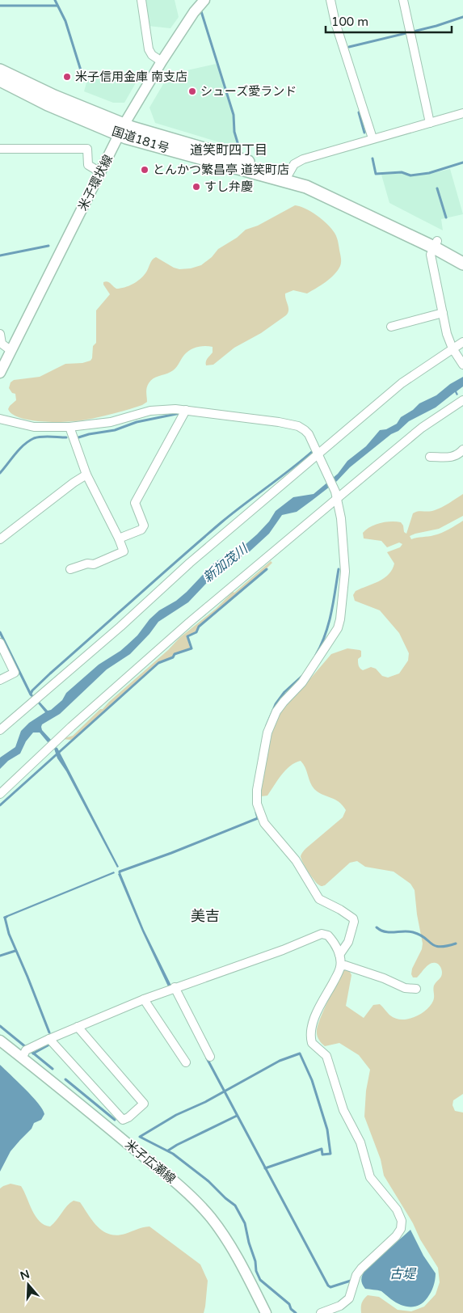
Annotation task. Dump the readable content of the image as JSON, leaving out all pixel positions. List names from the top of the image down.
{
  "streets": {
    "highway": ["国道181号"],
    "main road": ["米子環状線", "米子広瀬線"]
  },
  "crossings": [
    ["国道181号", "米子環状線"]
  ],
  "districts": ["道笑町四丁目", "美吉"],
  "water": ["新加茂川", "古堤"],
  "places": [
    "米子信用金庫 南支店",
    "シューズ愛ランド",
    "とんかつ繁昌亭 道笑町店",
    "すし弁慶"
  ],
  "scale_bar": "100 m",
  "north": "top"
}
